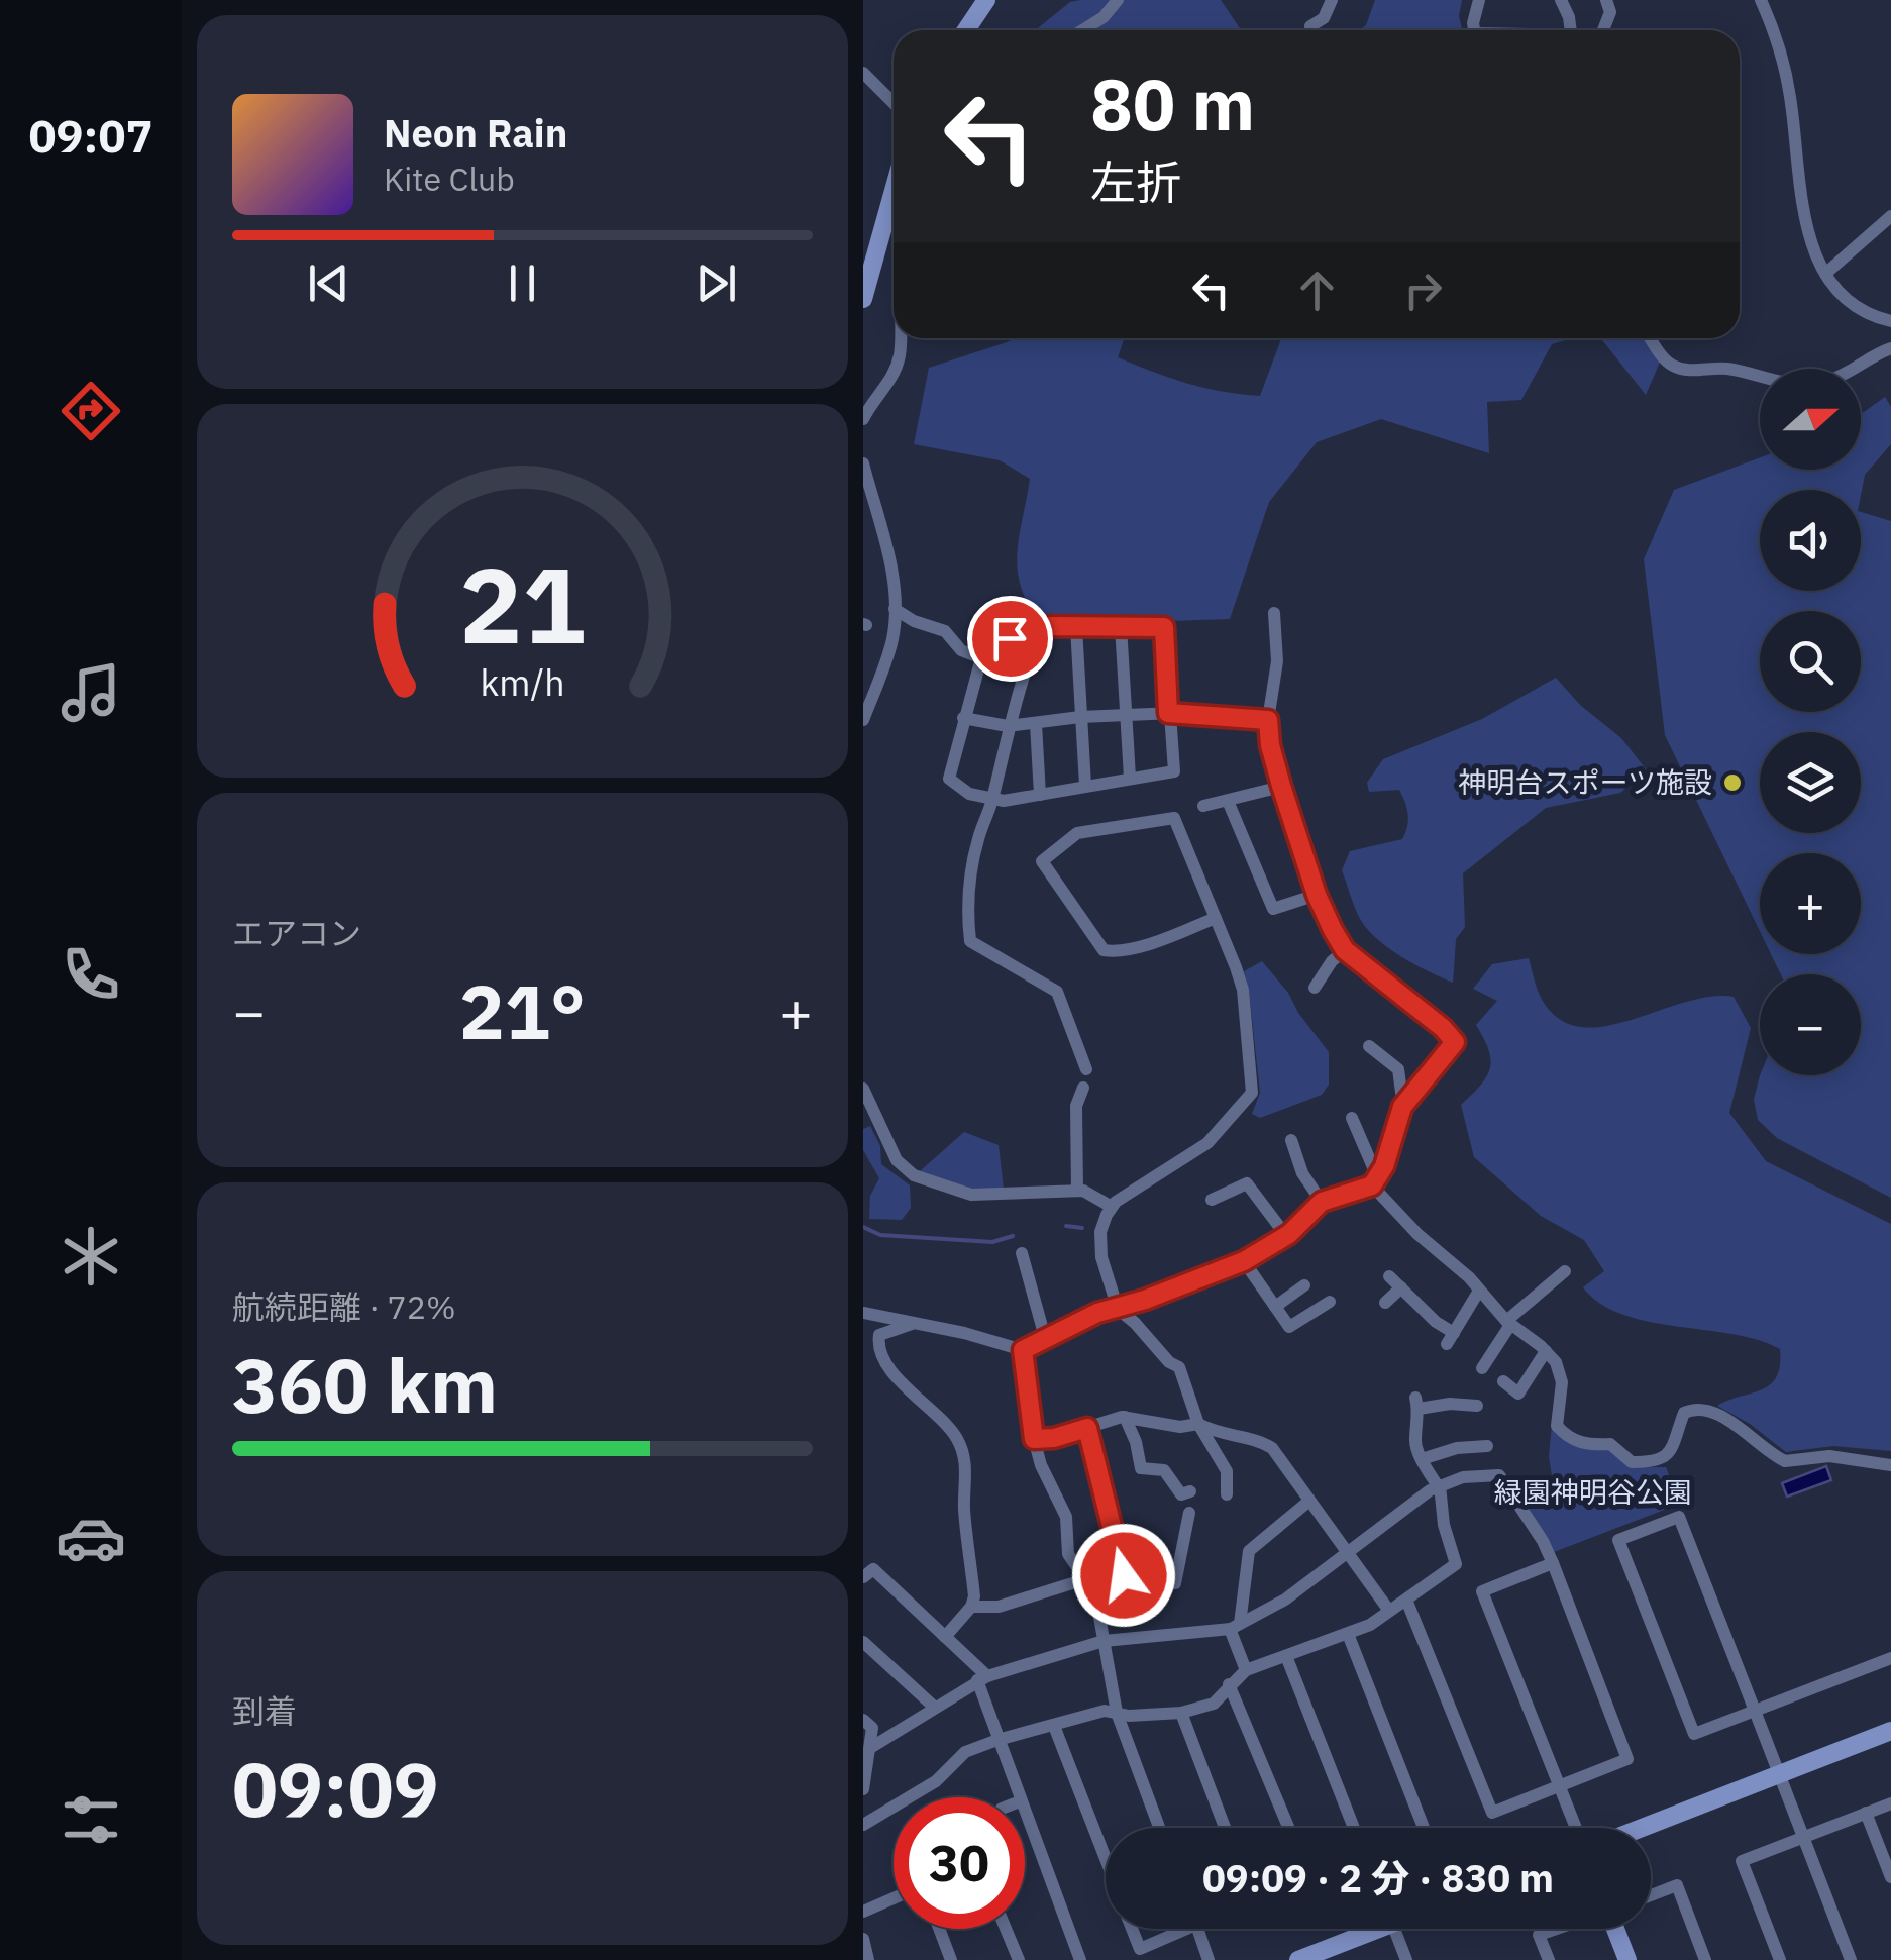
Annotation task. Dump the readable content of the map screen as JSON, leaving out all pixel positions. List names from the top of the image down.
{
  "parks": ["緑園神明谷公園"],
  "places": ["神明台スポーツ施設"],
  "north": "right",
  "page": {
    "tabs": "09:07",
    "turn": ["80 m", "左折"],
    "song": ["Neon Rain", "Kite Club"],
    "map_buttons": ["+", "−"],
    "tile": [
      "エアコン",
      ["航続距離 · 72%", "360 km"],
      ["到着", "09:09"]
    ],
    "heat": ["−", "21°", "+"],
    "limit": "30",
    "trip": "09:09 · 2 分 · 830 m",
    "gauge": ["21", "km/h"]
  }
}
